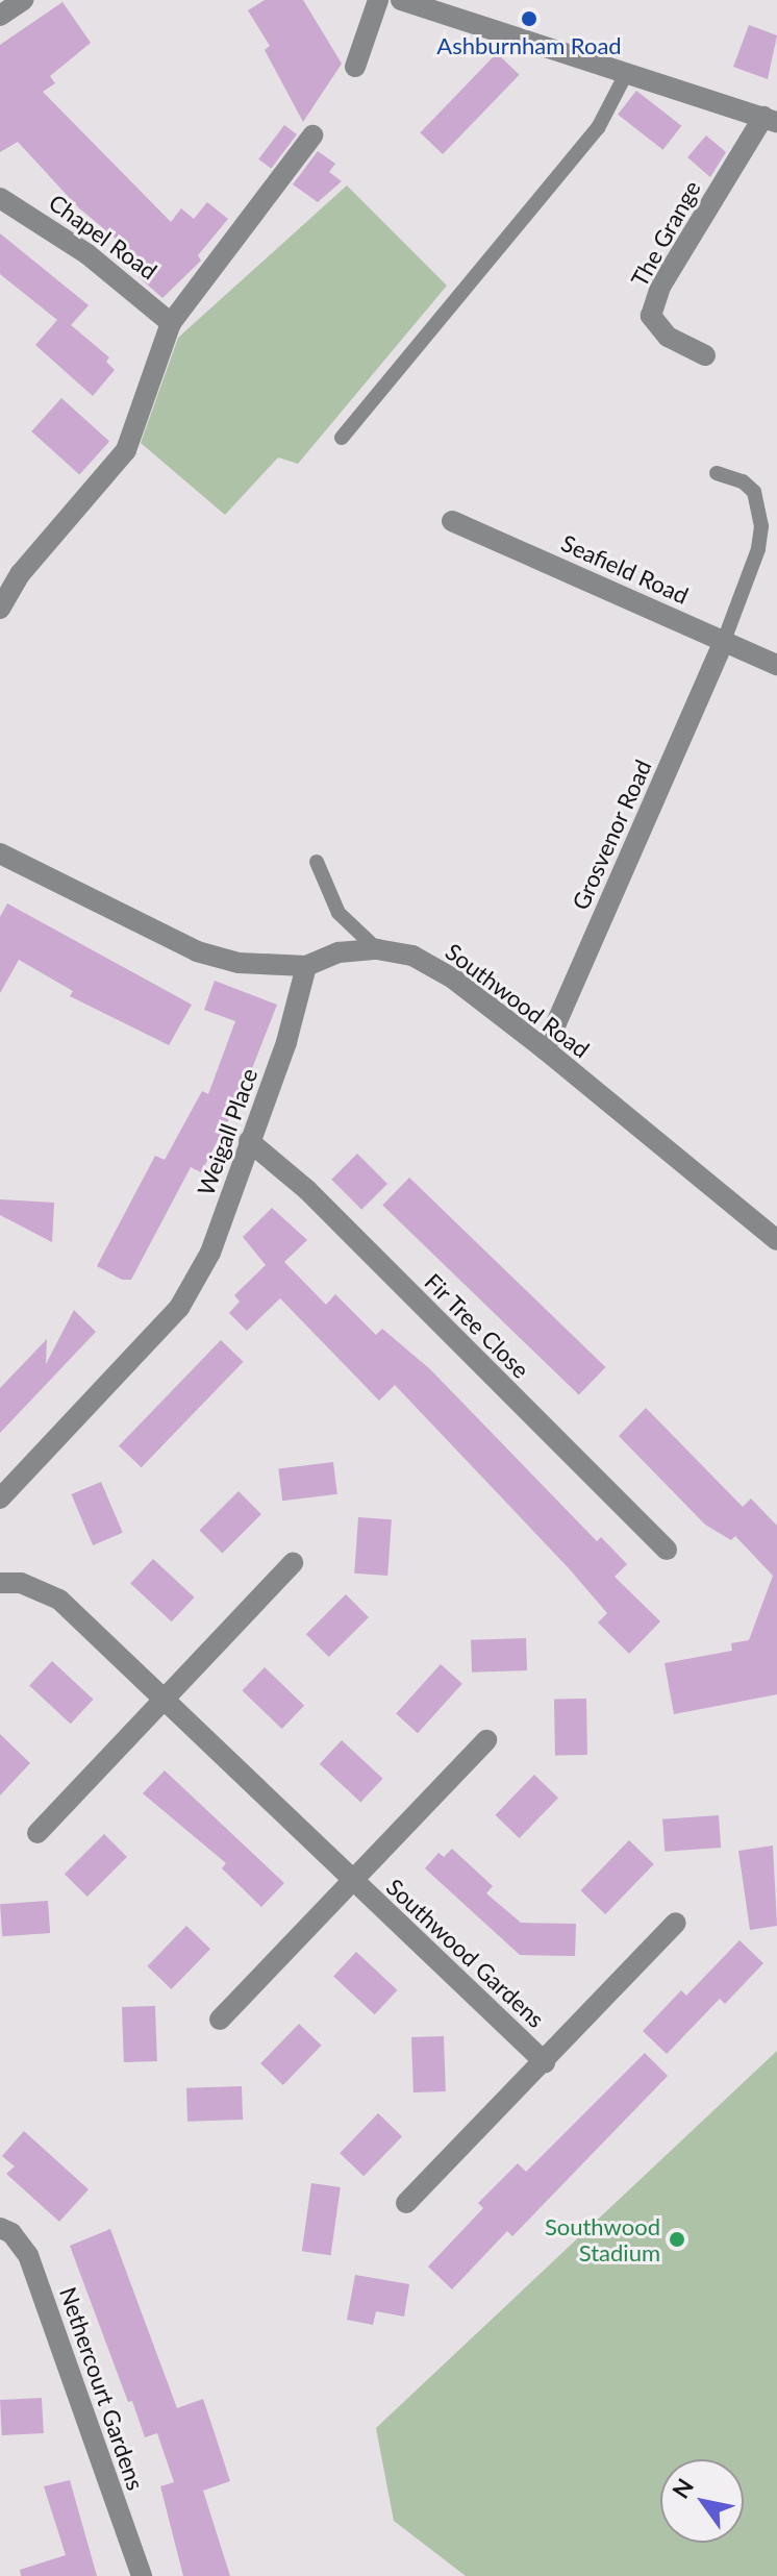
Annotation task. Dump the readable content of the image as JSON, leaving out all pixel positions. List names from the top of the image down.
{
  "streets": {
    "street": [
      "The Grange",
      "Chapel Road",
      "Seafield Road",
      "Grosvenor Road",
      "Southwood Road",
      "Weigall Place",
      "Fir Tree Close",
      "Southwood Gardens",
      "Nethercourt Gardens"
    ]
  },
  "crossings": [
    ["Seafield Road", "Grosvenor Road"],
    ["Grosvenor Road", "Southwood Road"],
    ["Southwood Road", "Weigall Place"],
    ["Weigall Place", "Fir Tree Close"]
  ],
  "places": ["Ashburnham Road", "Southwood Stadium"],
  "north": "top left"
}
